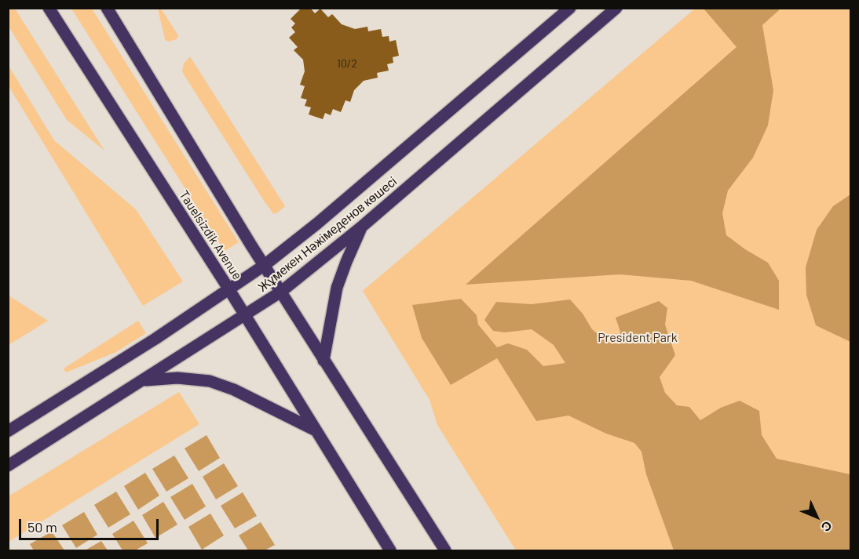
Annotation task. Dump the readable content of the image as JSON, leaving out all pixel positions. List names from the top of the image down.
{
  "streets": {
    "main road": ["Жұмекен Нәжімеденов көшесі", "Tauelsizdik Avenue"]
  },
  "crossings": [
    ["Жұмекен Нәжімеденов көшесі", "Tauelsizdik Avenue"]
  ],
  "parks": ["President Park"],
  "house_numbers": ["10/2"],
  "scale_bar": "50 m",
  "north": "bottom right"
}
